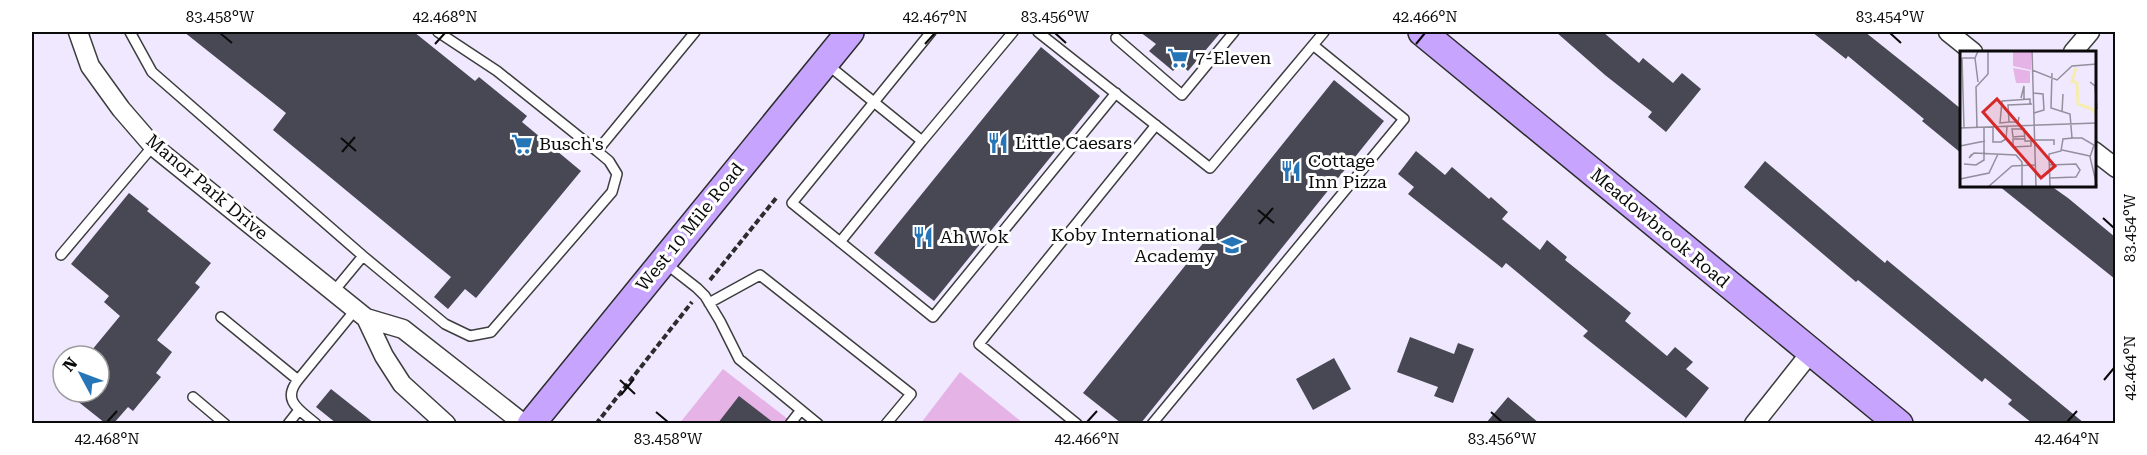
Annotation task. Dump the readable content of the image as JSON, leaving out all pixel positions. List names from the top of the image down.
{
  "streets": {
    "street": ["Manor Park Drive", "West 10 Mile Road", "Meadowbrook Road"]
  },
  "places": {
    "supermarket": ["7-Eleven", "Busch's"],
    "restaurant": ["Little Caesars", "Cottage Inn Pizza", "Ah Wok"],
    "school or university": ["Koby International Academy"]
  },
  "north": "top left",
  "coordinates": [
    "83.458°W",
    "42.468°N",
    "42.467°N",
    "83.456°W",
    "42.466°N",
    "83.454°W",
    "42.464°N"
  ]
}
